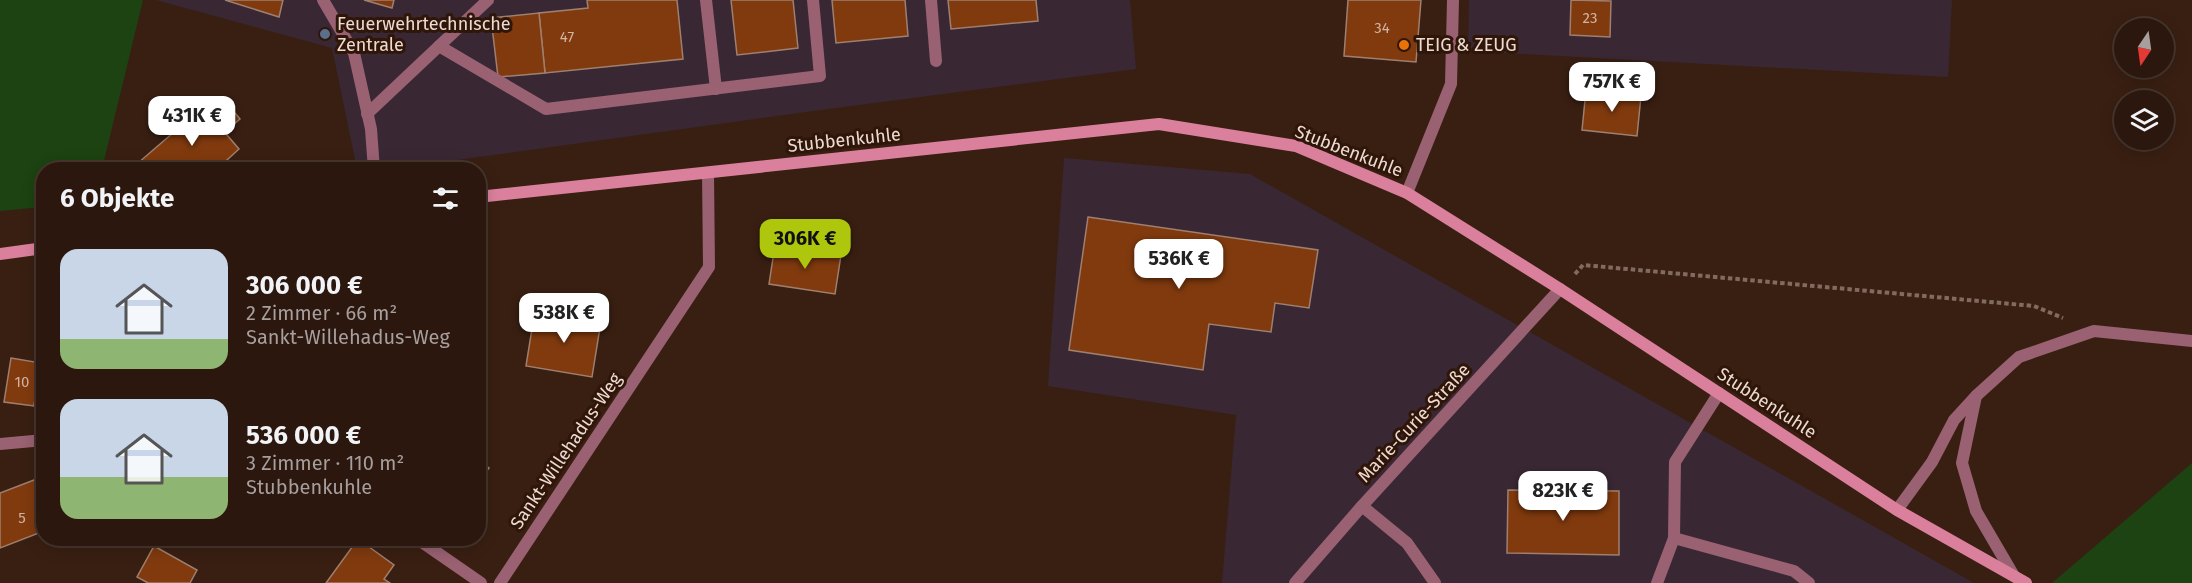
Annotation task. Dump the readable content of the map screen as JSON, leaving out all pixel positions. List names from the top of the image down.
{
  "streets": {
    "main road": ["Stubbenkuhle"],
    "street": ["Marie-Curie-Straße", "Sankt-Willehadus-Weg"]
  },
  "crossings": [
    ["Stubbenkuhle", "Marie-Curie-Straße"],
    ["Stubbenkuhle", "Sankt-Willehadus-Weg"]
  ],
  "places": ["Feuerwehrtechnische Zentrale", "TEIG & ZEUG"],
  "house_numbers": [
    "23",
    "34",
    "47",
    "10",
    "5"
  ],
  "north": "bottom",
  "page": {
    "price": [
      "757K €",
      "431K €",
      "306K €",
      "536K €",
      "538K €",
      "823K €"
    ],
    "heading": "6 Objekte",
    "list": [
      {
        "name": "306 000 €",
        "note": "2 Zimmer · 66 m² · Sankt-Willehadus-Weg"
      },
      {
        "name": "536 000 €",
        "note": "3 Zimmer · 110 m² · Stubbenkuhle"
      }
    ]
  }
}
